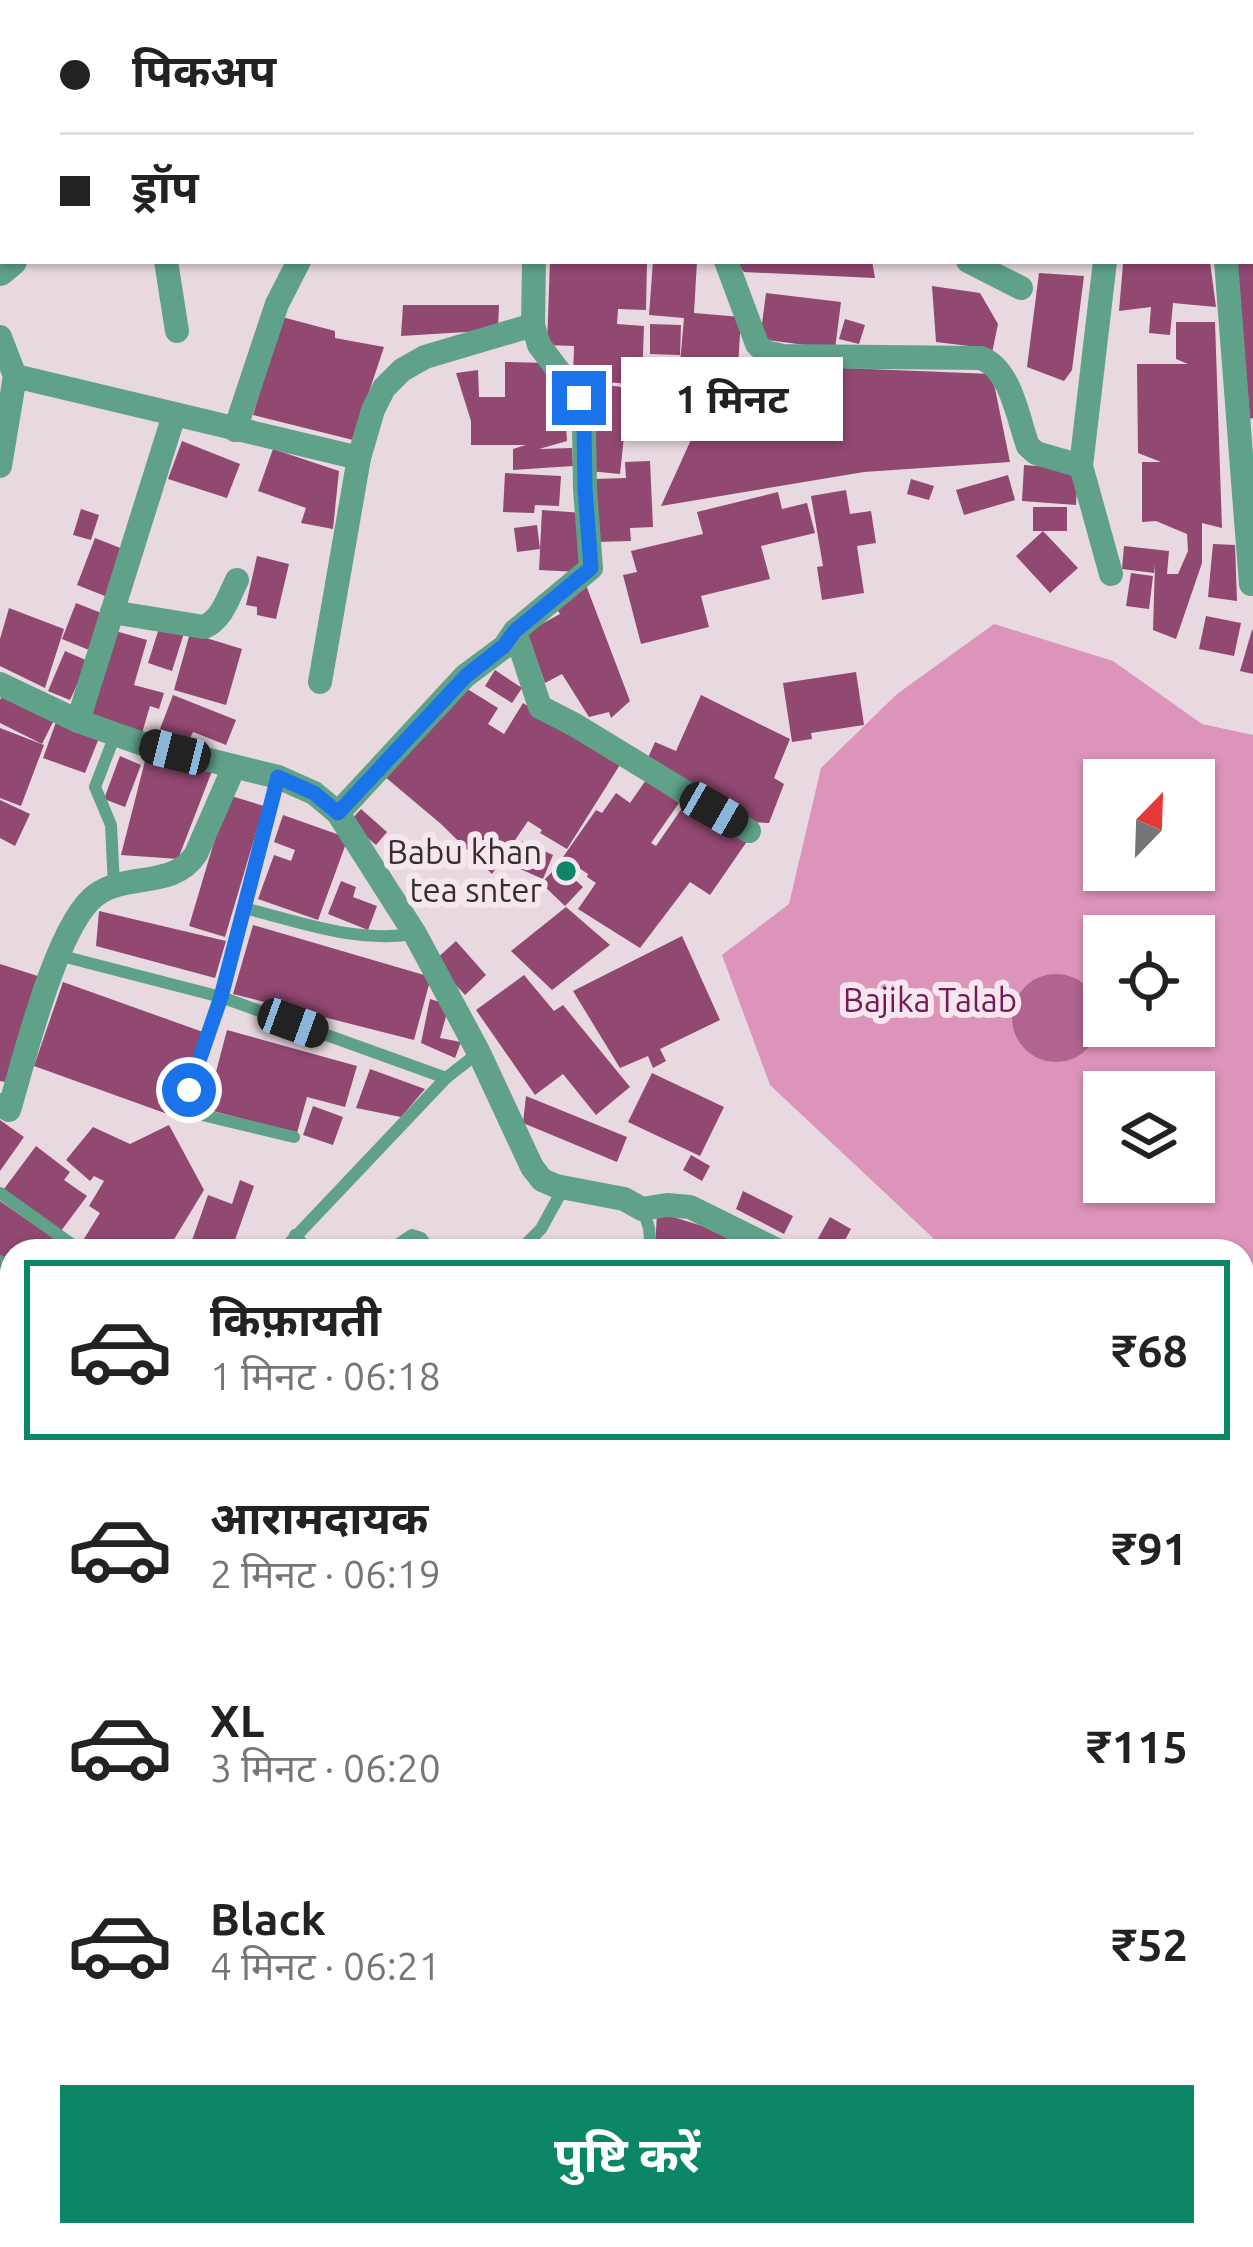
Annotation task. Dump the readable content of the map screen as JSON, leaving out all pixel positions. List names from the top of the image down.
{
  "parks": ["Bajika Talab"],
  "places": ["Babu khan tea snter"],
  "north": "top right",
  "page": {
    "banner": ["पिकअप", "ड्रॉप"],
    "bubble": "1 मिनट",
    "list": [
      {
        "name": "किफ़ायती",
        "note": "1 मिनट · 06:18",
        "value": "₹68"
      },
      {
        "name": "आरामदायक",
        "note": "2 मिनट · 06:19",
        "value": "₹91"
      },
      {
        "name": "XL",
        "note": "3 मिनट · 06:20",
        "value": "₹115"
      },
      {
        "name": "Black",
        "note": "4 मिनट · 06:21",
        "value": "₹52"
      }
    ],
    "buttons": "पुष्टि करें"
  }
}
